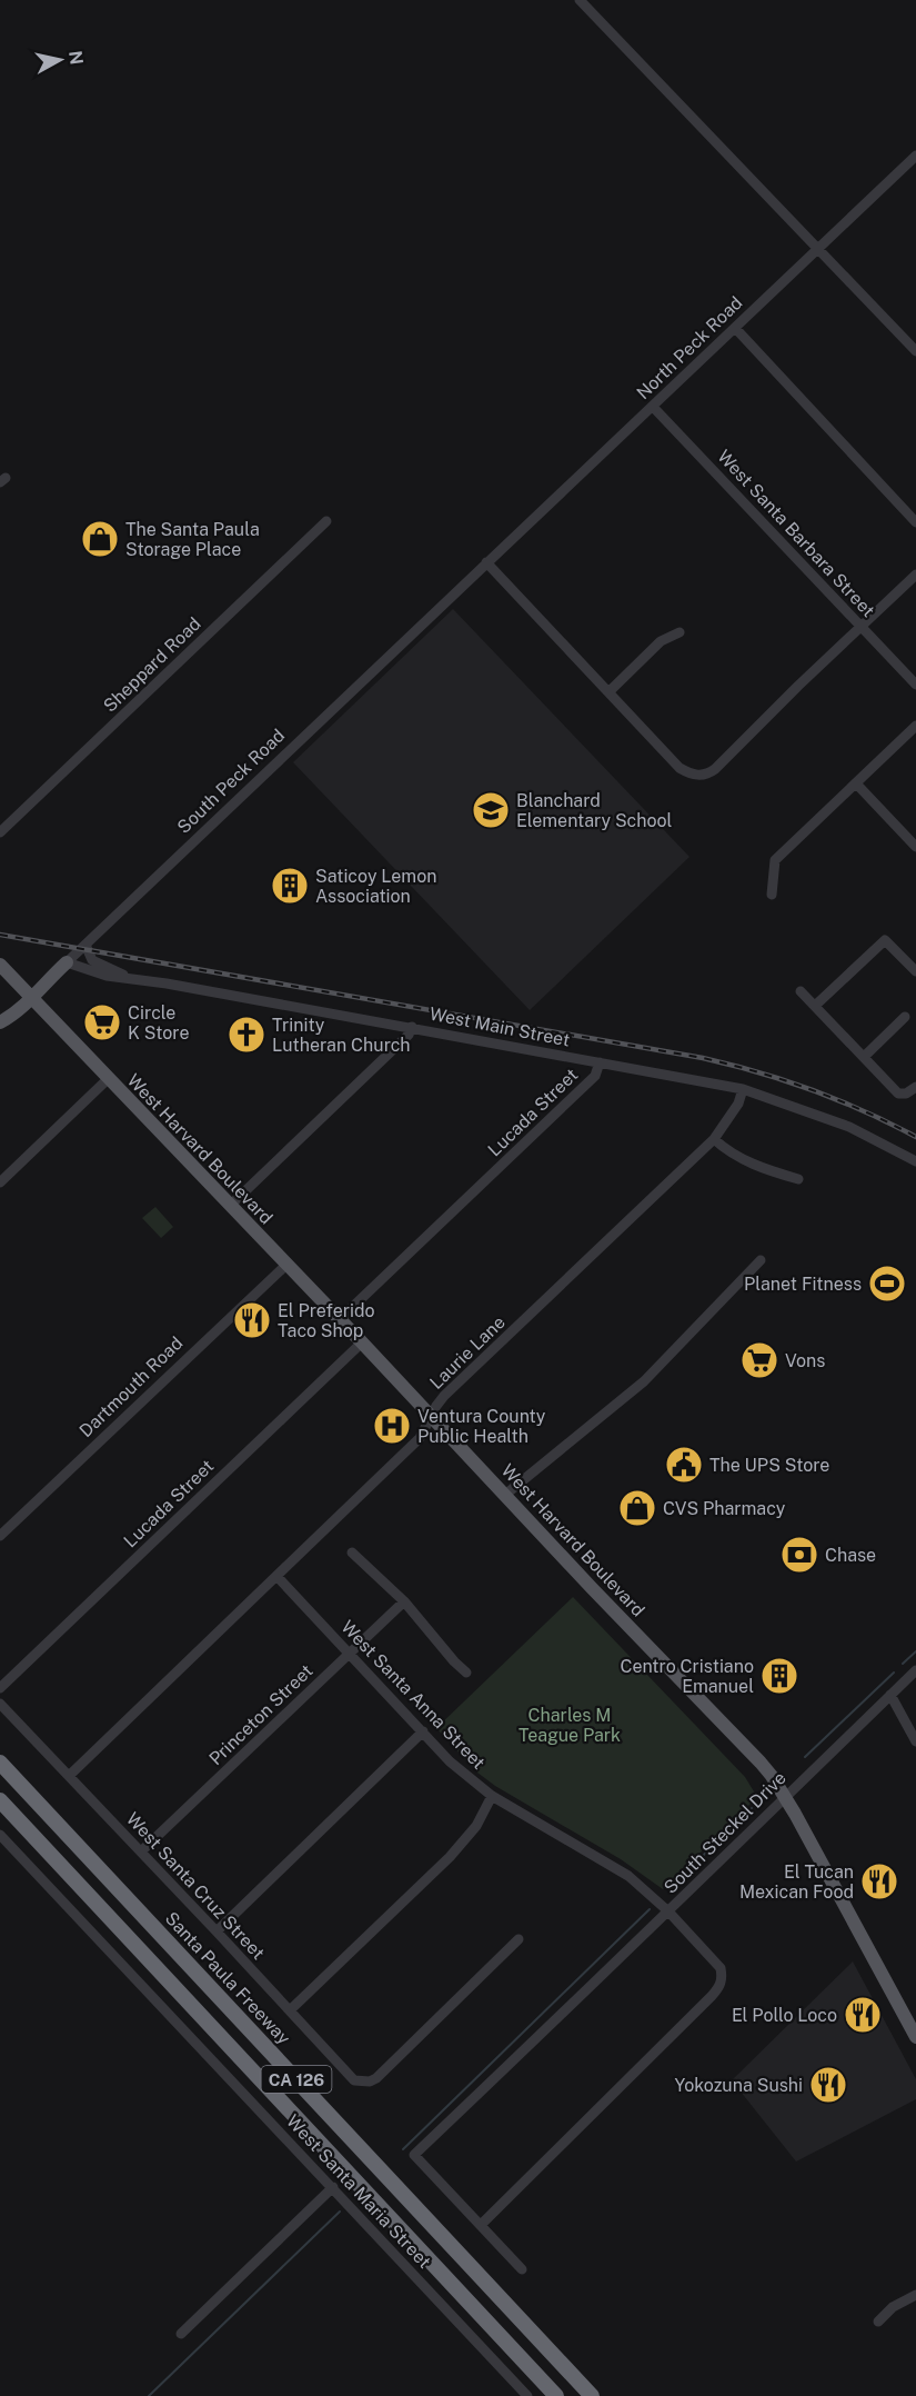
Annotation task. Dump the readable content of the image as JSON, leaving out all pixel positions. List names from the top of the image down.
{
  "streets": {
    "highway": ["Santa Paula Freeway", "CA 126"],
    "main road": ["South Peck Road", "West Harvard Boulevard"],
    "street": [
      "North Peck Road",
      "West Santa Barbara Street",
      "Sheppard Road",
      "West Main Street",
      "Lucada Street",
      "Laurie Lane",
      "Dartmouth Road",
      "West Santa Anna Street",
      "Princeton Street",
      "South Steckel Drive",
      "West Santa Cruz Street",
      "West Santa Maria Street"
    ]
  },
  "crossings": [
    ["North Peck Road", "West Santa Barbara Street"],
    ["North Peck Road", "South Peck Road"],
    ["South Peck Road", "West Main Street"],
    ["South Peck Road", "West Harvard Boulevard"],
    ["West Main Street", "Lucada Street"],
    ["West Main Street", "Laurie Lane"],
    ["Lucada Street", "West Harvard Boulevard"],
    ["West Harvard Boulevard", "Laurie Lane"],
    ["West Harvard Boulevard", "Dartmouth Road"],
    ["West Harvard Boulevard", "South Steckel Drive"],
    ["Laurie Lane", "West Santa Anna Street"],
    ["Laurie Lane", "West Santa Cruz Street"],
    ["West Santa Anna Street", "Princeton Street"],
    ["West Santa Anna Street", "South Steckel Drive"],
    ["Princeton Street", "West Santa Cruz Street"]
  ],
  "parks": ["Charles M Teague Park"],
  "places": {
    "shop": ["The Santa Paula Storage Place", "CVS Pharmacy"],
    "school or university": ["Blanchard Elementary School"],
    "building": ["Saticoy Lemon Association", "Centro Cristiano Emanuel"],
    "supermarket": ["Circle K Store", "Vons"],
    "church": ["Trinity Lutheran Church"],
    "sports": ["Planet Fitness"],
    "restaurant": [
      "El Preferido Taco Shop",
      "El Tucan Mexican Food",
      "El Pollo Loco",
      "Yokozuna Sushi"
    ],
    "hospital": ["Ventura County Public Health"],
    "public building": ["The UPS Store"],
    "bank": ["Chase"]
  },
  "north": "right"
}
